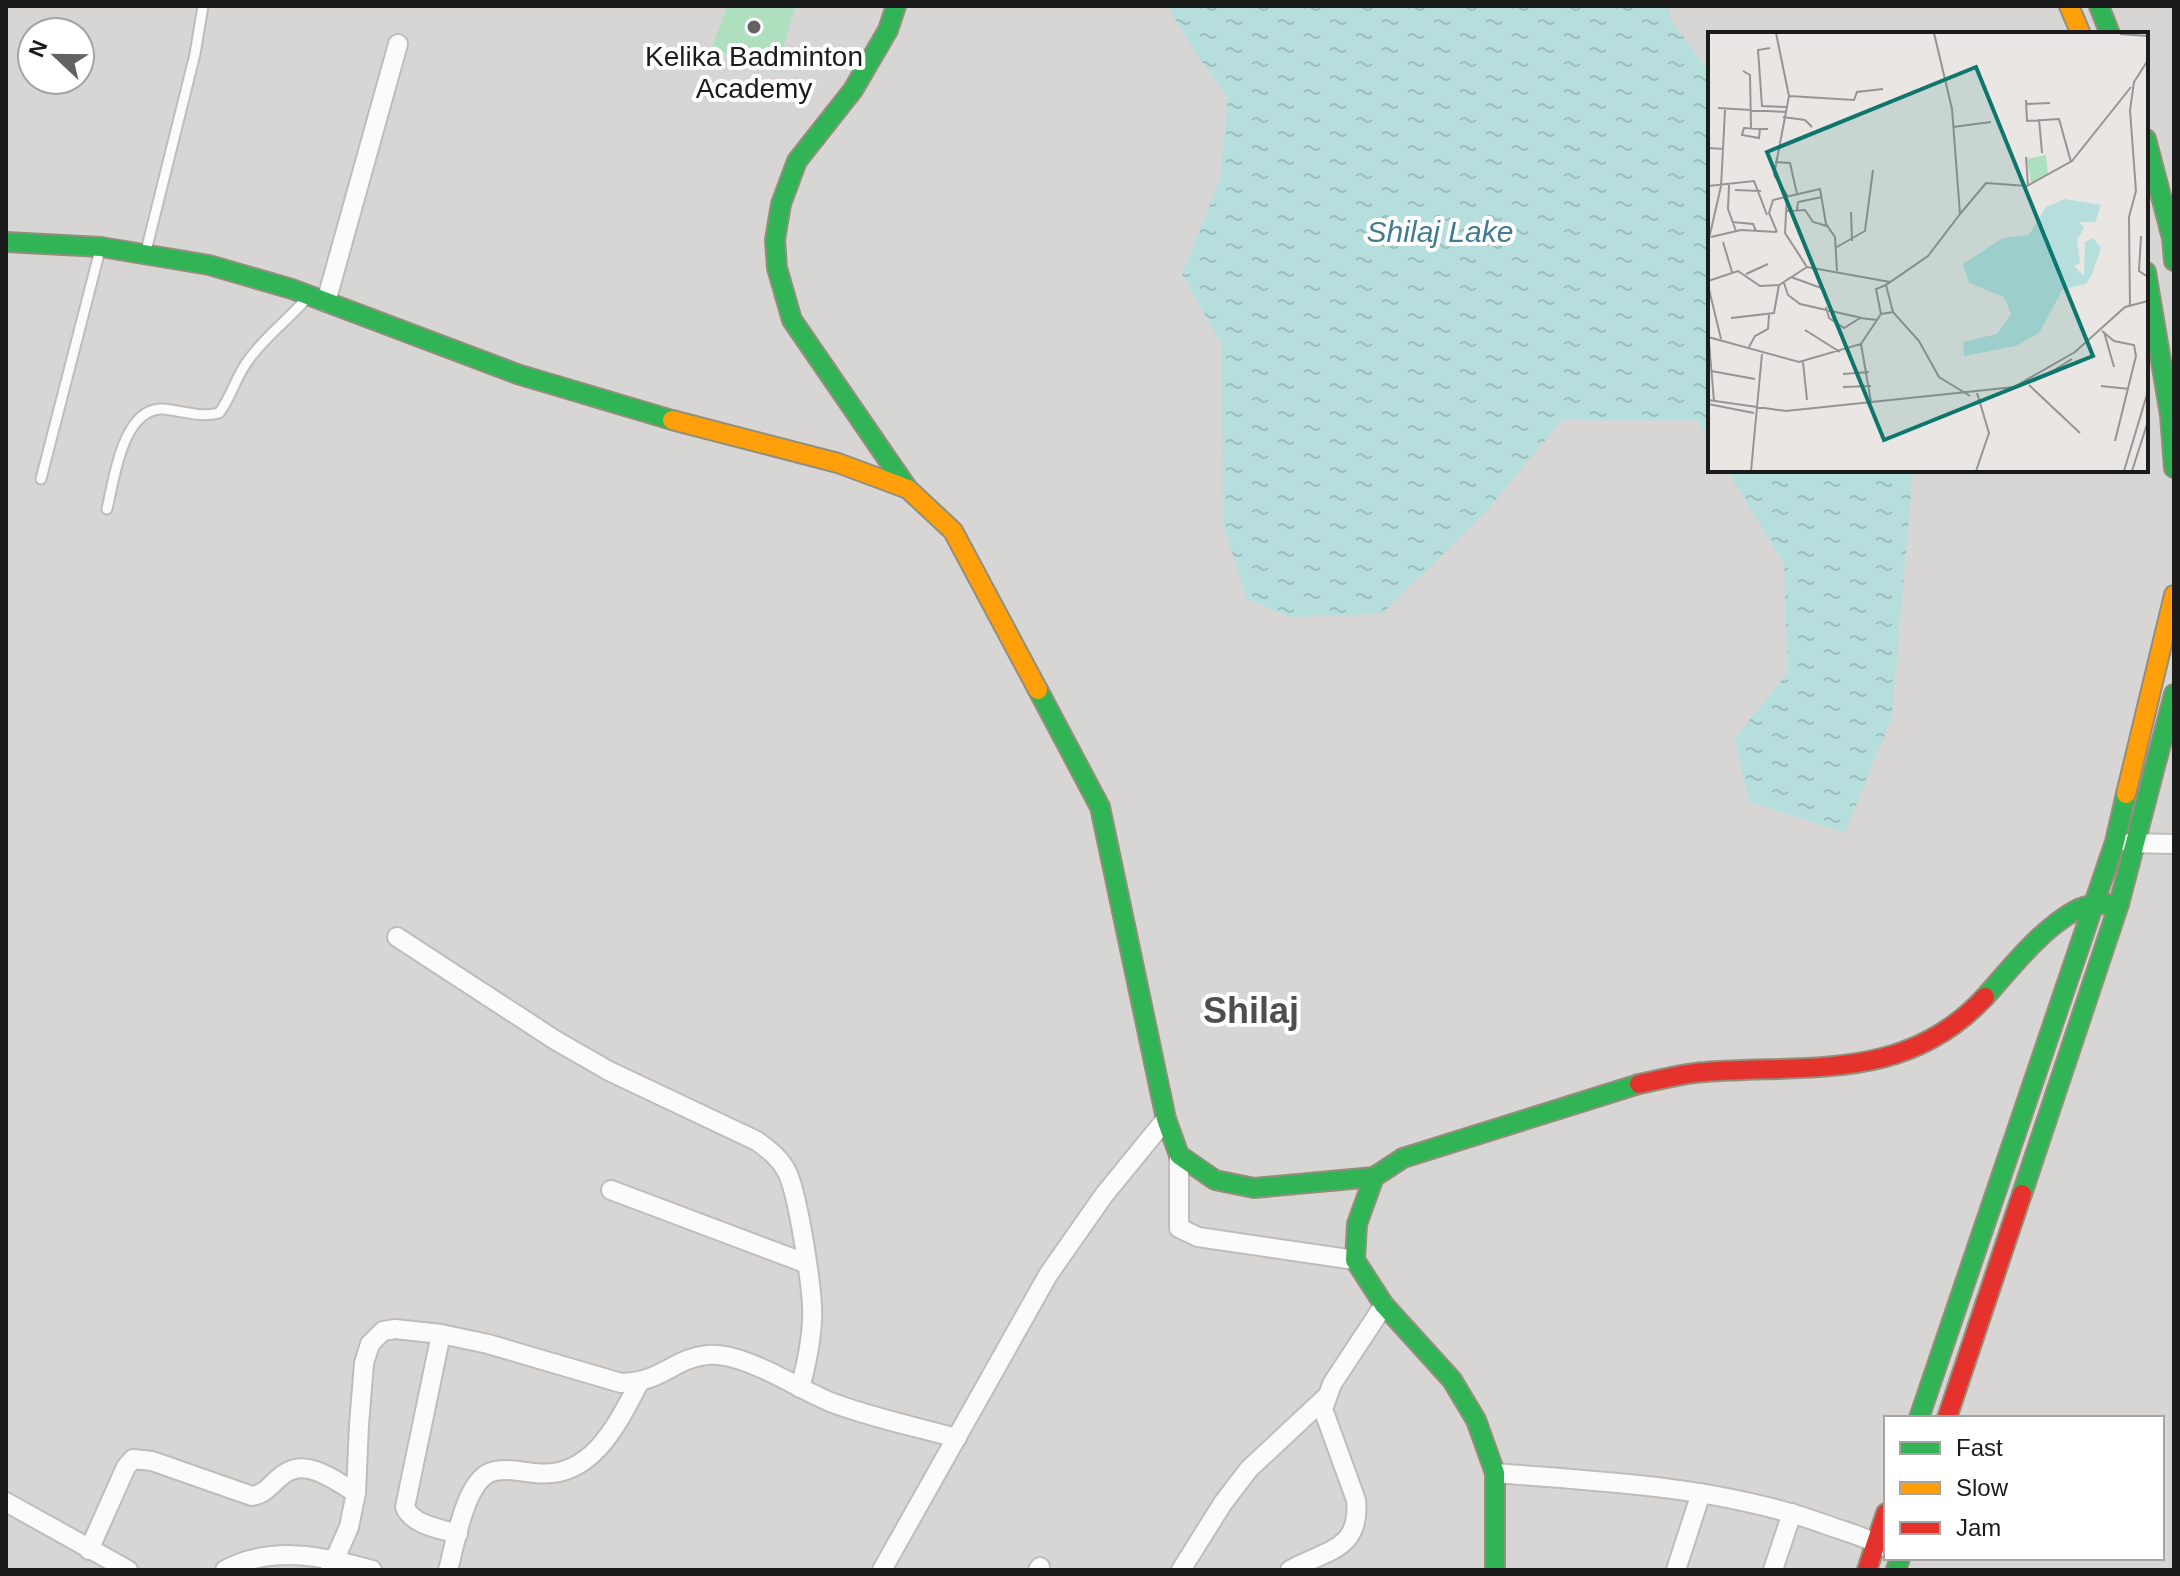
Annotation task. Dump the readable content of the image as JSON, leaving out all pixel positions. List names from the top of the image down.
{
  "districts": ["Shilaj"],
  "water": ["Shilaj Lake"],
  "places": ["Kelika Badminton Academy"],
  "legend": ["Fast", "Slow", "Jam"],
  "north": "left"
}
